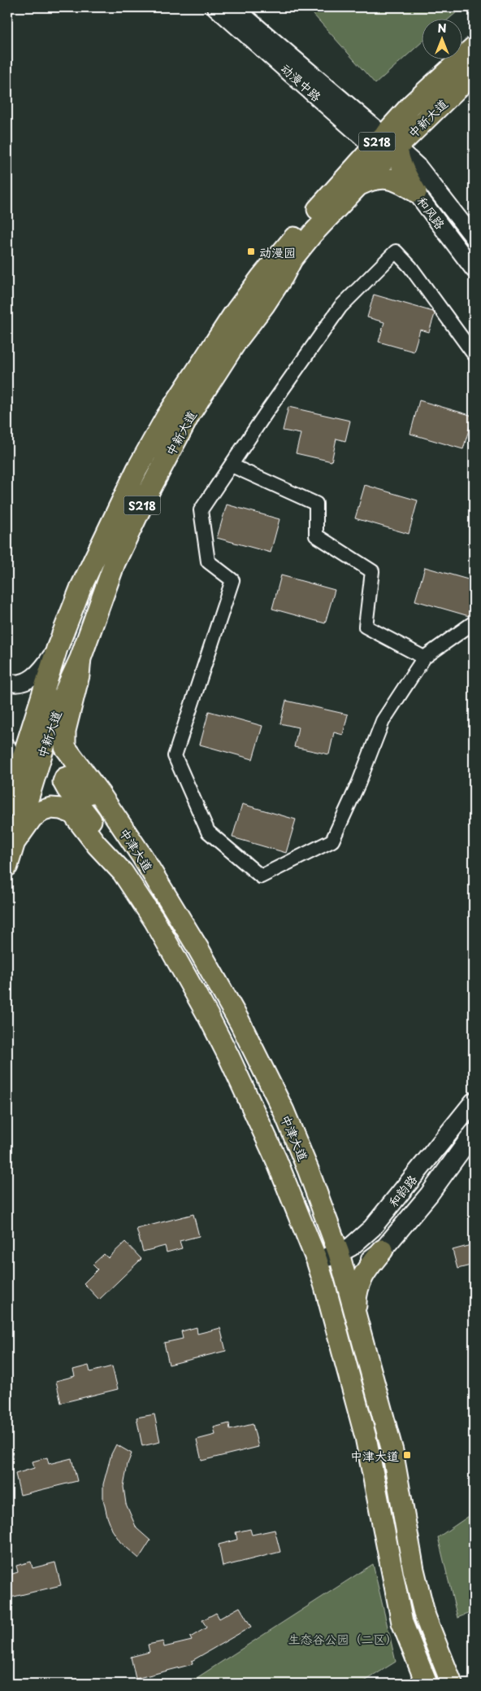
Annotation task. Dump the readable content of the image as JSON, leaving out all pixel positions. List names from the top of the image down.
{
  "streets": {
    "main road": [
      "中新大道",
      "S218",
      "中津大道",
      "和韵路"
    ],
    "street": ["动漫中路", "和风路"]
  },
  "crossings": [
    ["动漫中路", "中新大道"],
    ["中新大道", "中津大道"],
    ["中津大道", "和韵路"]
  ],
  "parks": ["生态谷公园（二区）"],
  "places": {
    "transit": ["动漫园", "中津大道"]
  },
  "north": "top"
}
